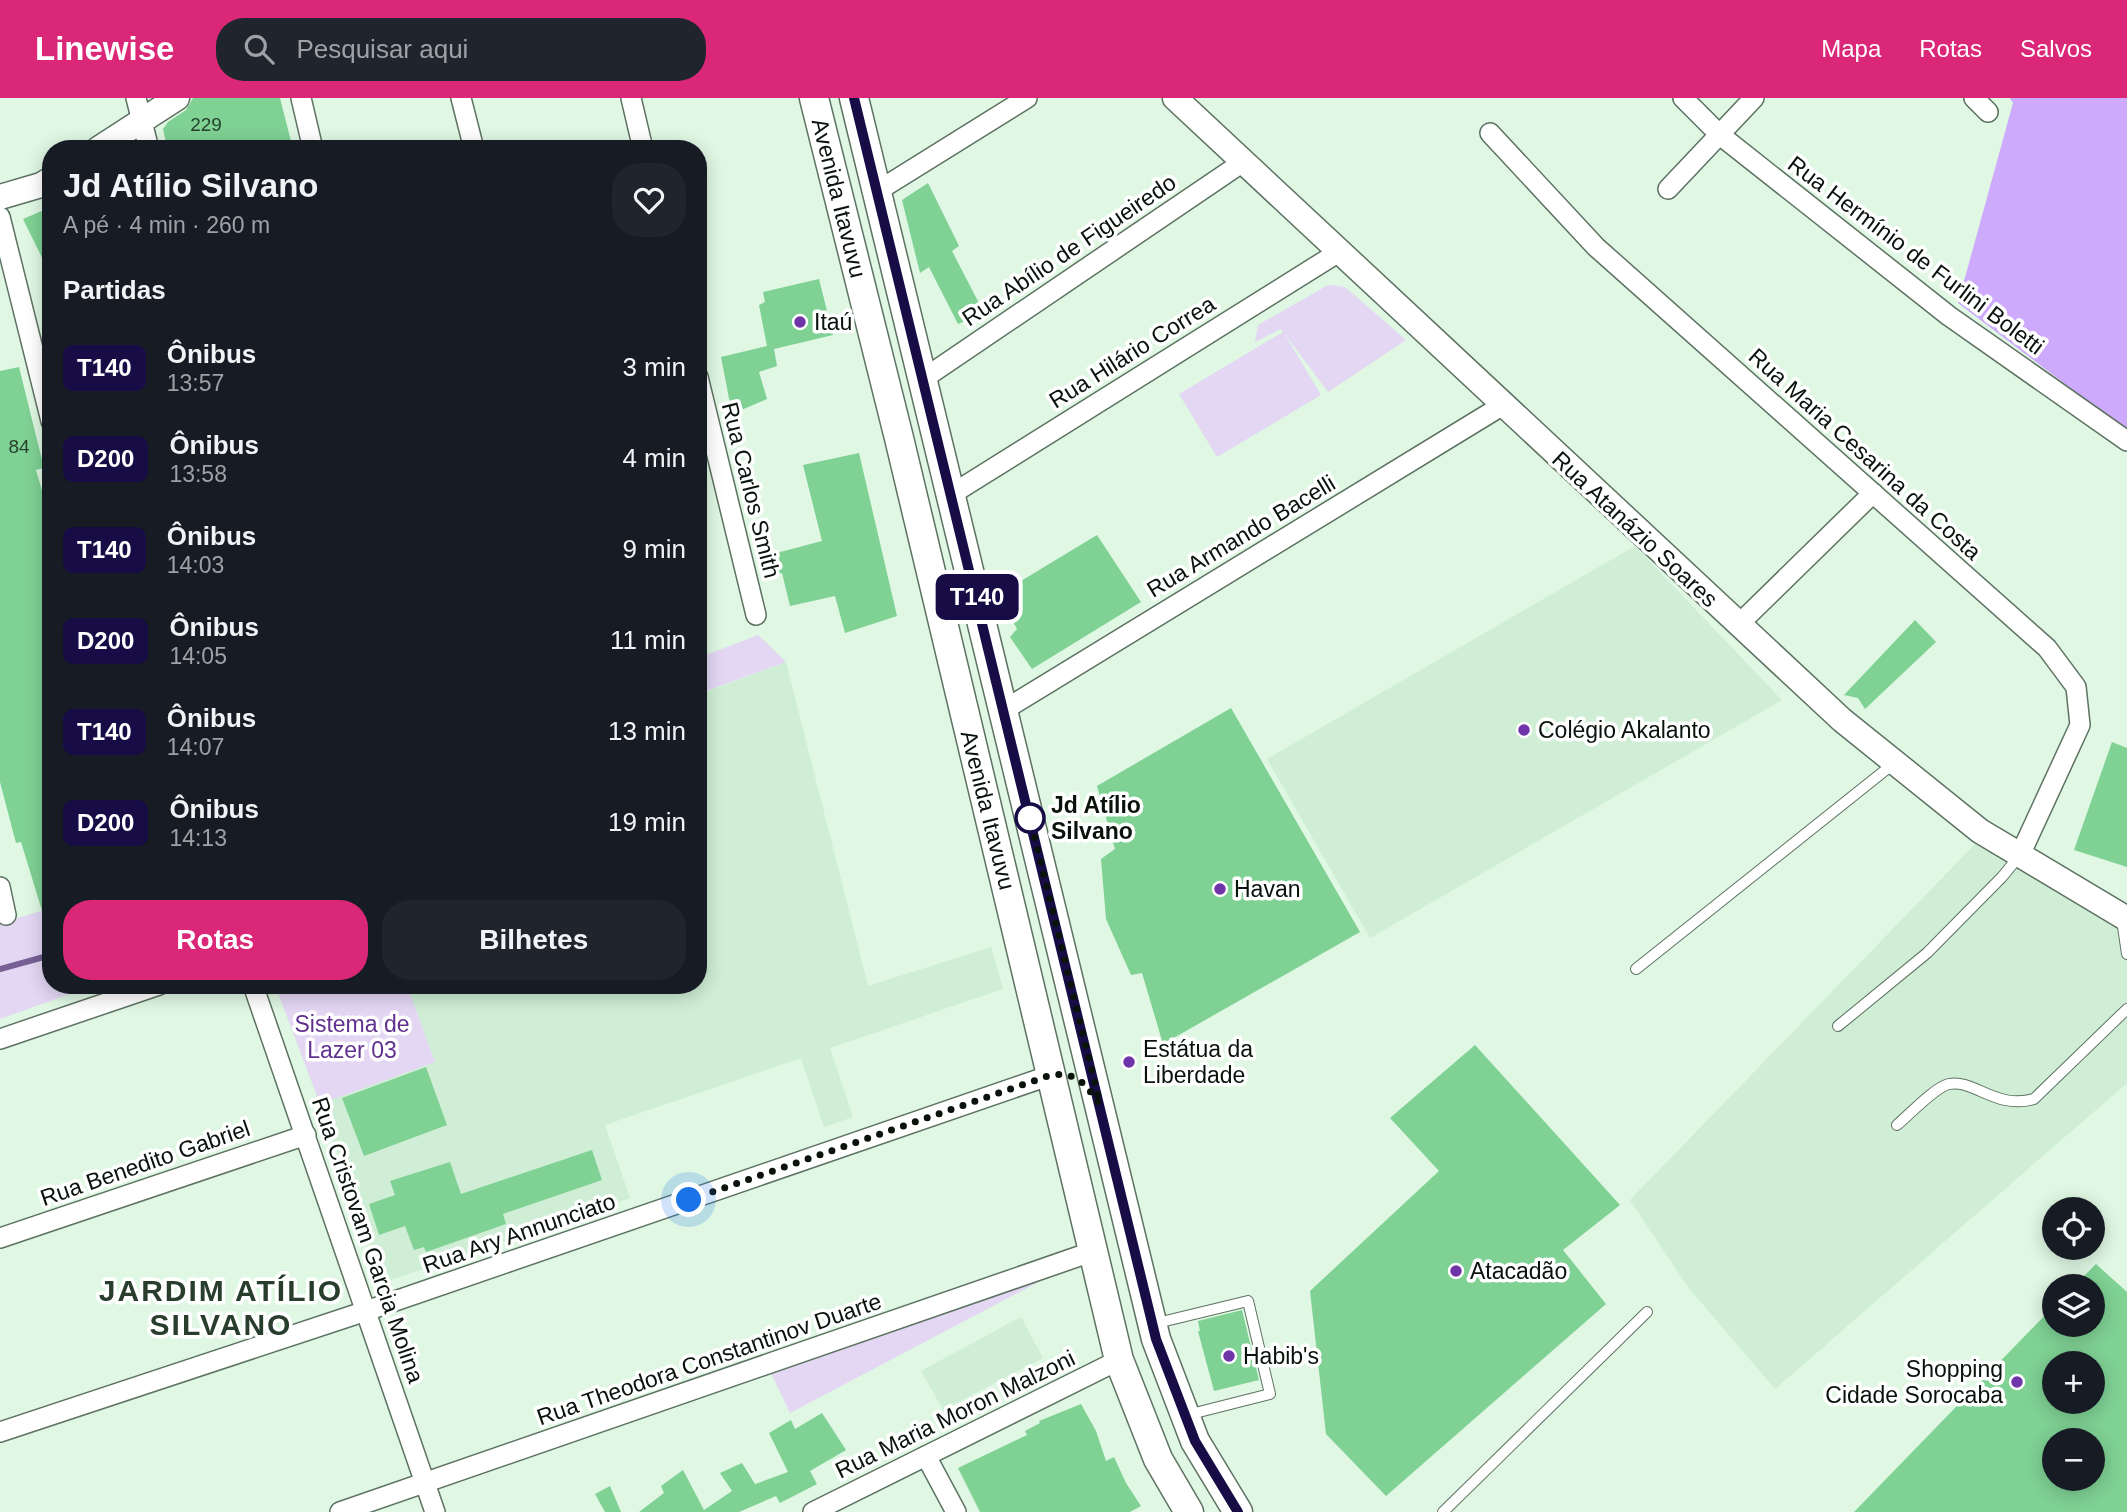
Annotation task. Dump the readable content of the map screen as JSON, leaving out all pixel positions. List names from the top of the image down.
{
  "streets": {
    "main road": ["Avenida Itavuvu"],
    "street": [
      "Rua Abílio de Figueiredo",
      "Rua Hermínio de Furlini Boletti",
      "Rua Hilário Correa",
      "Rua Maria Cesarina da Costa",
      "Rua Carlos Smith",
      "Rua Atanázio Soares",
      "Rua Armando Bacelli",
      "Rua Benedito Gabriel",
      "Rua Ary Annunciato",
      "Rua Cristovam Garcia Molina",
      "Rua Theodora Constantinov Duarte",
      "Rua Maria Moron Malzoni"
    ]
  },
  "crossings": [
    ["Avenida Itavuvu", "Rua Abílio de Figueiredo"],
    ["Avenida Itavuvu", "Rua Hilário Correa"],
    ["Avenida Itavuvu", "Rua Armando Bacelli"],
    ["Avenida Itavuvu", "Rua Ary Annunciato"],
    ["Avenida Itavuvu", "Rua Theodora Constantinov Duarte"],
    ["Avenida Itavuvu", "Rua Maria Moron Malzoni"],
    ["Rua Abílio de Figueiredo", "Rua Atanázio Soares"],
    ["Rua Hilário Correa", "Rua Atanázio Soares"],
    ["Rua Maria Cesarina da Costa", "Rua Atanázio Soares"],
    ["Rua Atanázio Soares", "Rua Armando Bacelli"],
    ["Rua Benedito Gabriel", "Rua Cristovam Garcia Molina"],
    ["Rua Ary Annunciato", "Rua Cristovam Garcia Molina"],
    ["Rua Cristovam Garcia Molina", "Rua Theodora Constantinov Duarte"]
  ],
  "districts": ["JARDIM ATÍLIO SILVANO"],
  "parks": ["Sistema de Lazer 03"],
  "places": [
    "Itaú",
    "Colégio Akalanto",
    "Jd Atílio Silvano",
    "Havan",
    "Estátua da Liberdade",
    "Atacadão",
    "Habib's",
    "Shopping Cidade Sorocaba"
  ],
  "lines": ["bus line T140"],
  "house_numbers": ["229", "84"],
  "page": {
    "header": "Linewise",
    "search": "Pesquisar aqui",
    "nav": ["Mapa", "Rotas", "Salvos"],
    "on_map": "T140",
    "heading": [
      ["Jd Atílio Silvano", "A pé · 4 min · 260 m"],
      "Partidas"
    ],
    "list": [
      {
        "mark": "T140",
        "name": "Ônibus",
        "note": "13:57",
        "value": "3 min"
      },
      {
        "mark": "D200",
        "name": "Ônibus",
        "note": "13:58",
        "value": "4 min"
      },
      {
        "mark": "T140",
        "name": "Ônibus",
        "note": "14:03",
        "value": "9 min"
      },
      {
        "mark": "D200",
        "name": "Ônibus",
        "note": "14:05",
        "value": "11 min"
      },
      {
        "mark": "T140",
        "name": "Ônibus",
        "note": "14:07",
        "value": "13 min"
      },
      {
        "mark": "D200",
        "name": "Ônibus",
        "note": "14:13",
        "value": "19 min"
      }
    ],
    "buttons": ["Rotas", "Bilhetes"],
    "map_buttons": ["+", "−"]
  }
}
